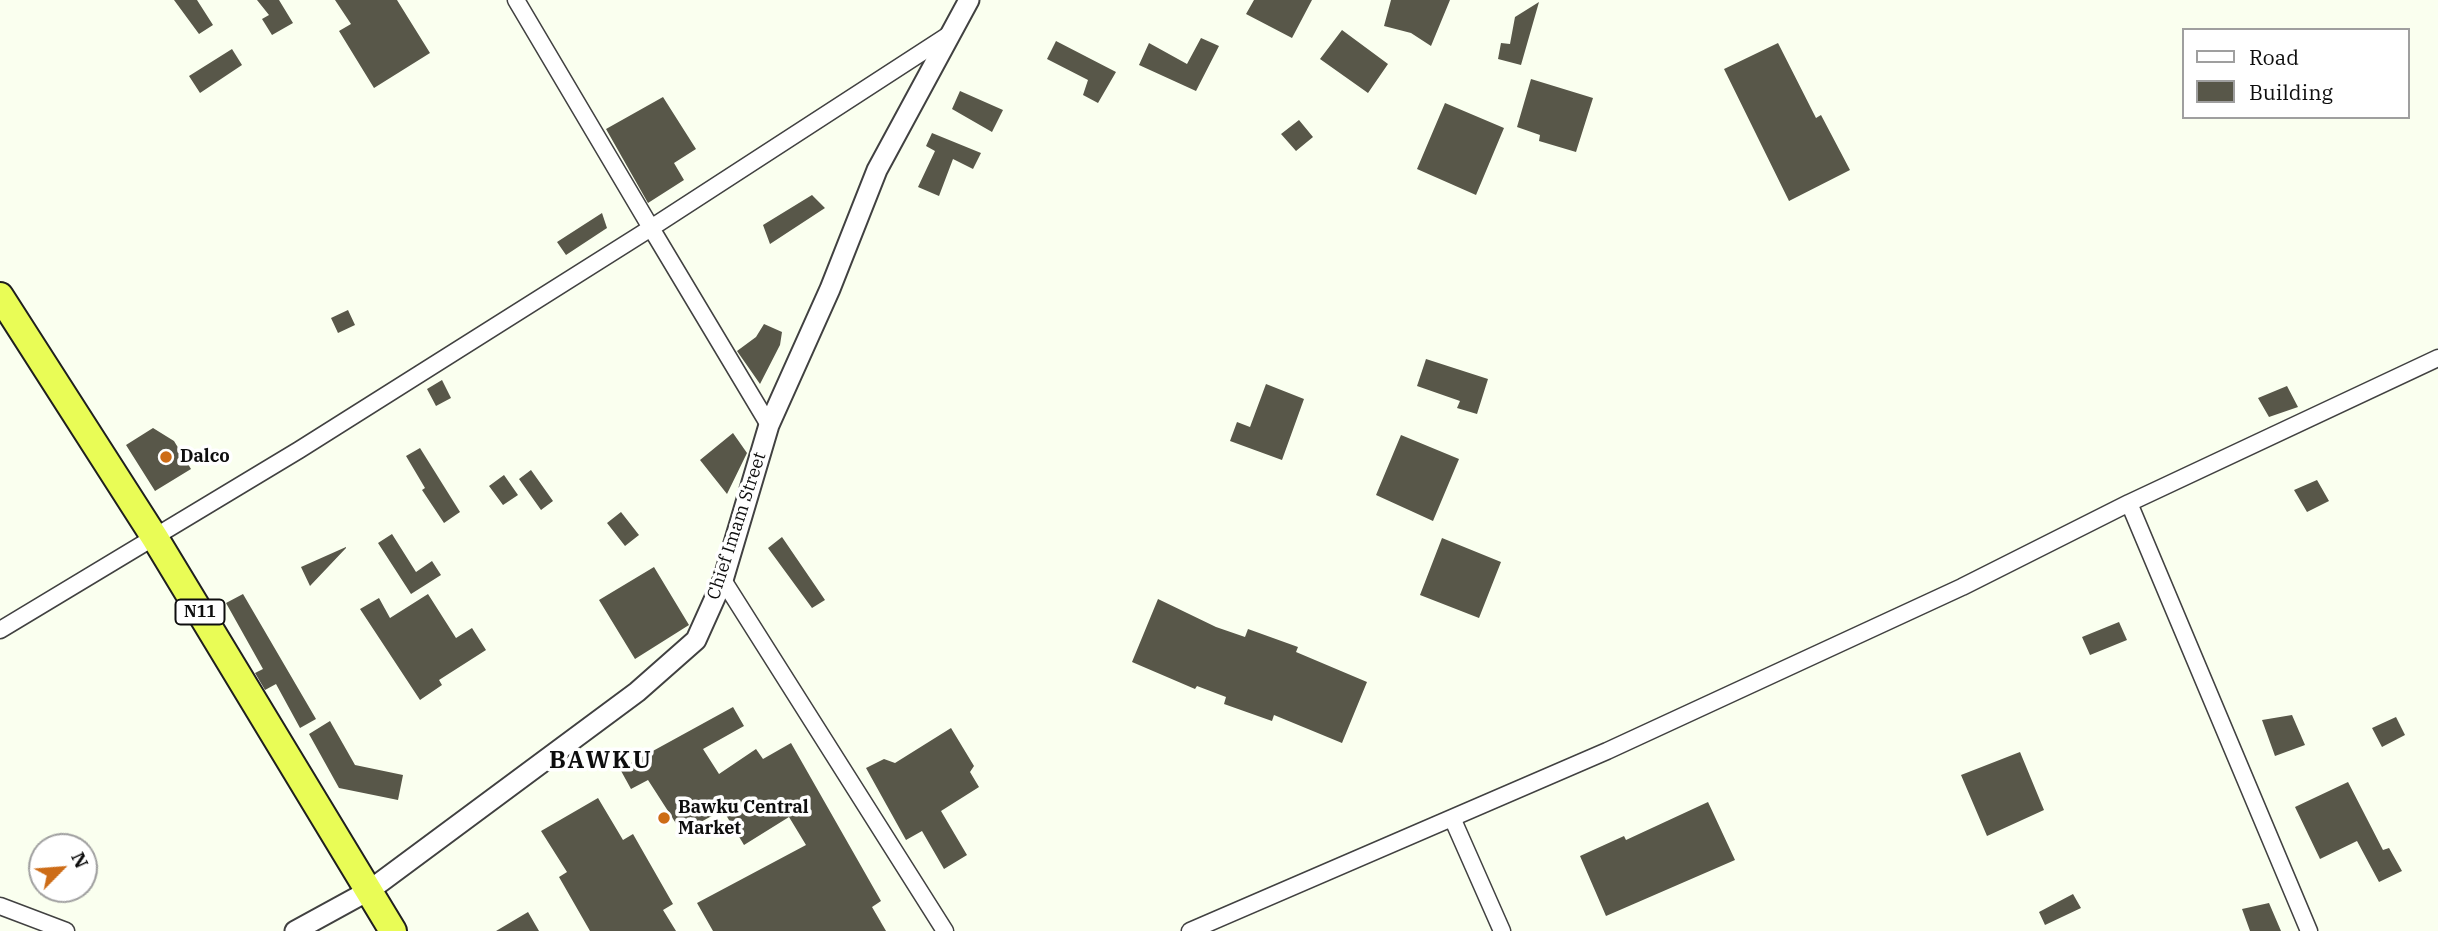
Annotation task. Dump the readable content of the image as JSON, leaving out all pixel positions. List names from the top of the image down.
{
  "streets": {
    "highway": ["N11"],
    "street": ["Chief Imam Street"]
  },
  "crossings": [
    ["Chief Imam Street", "N11"]
  ],
  "districts": ["BAWKU"],
  "places": ["Dalco", "Bawku Central Market"],
  "legend": ["Road", "Building"],
  "north": "top right"
}
